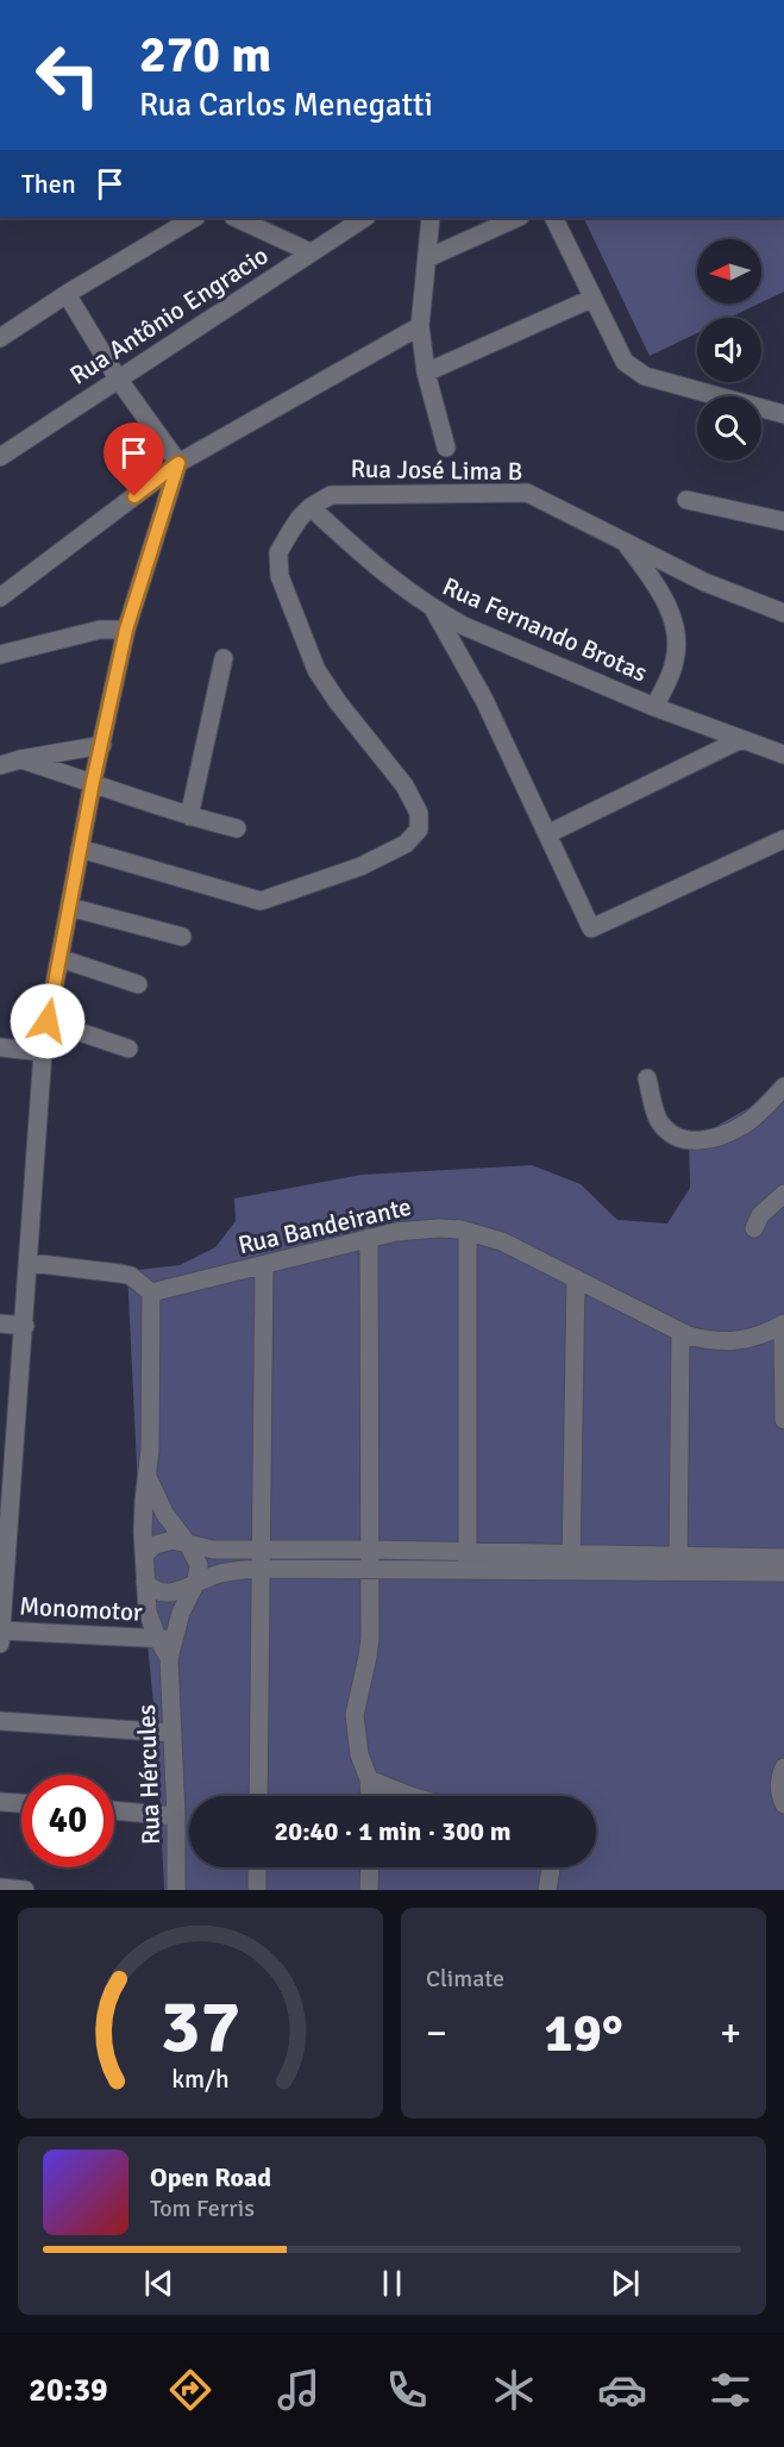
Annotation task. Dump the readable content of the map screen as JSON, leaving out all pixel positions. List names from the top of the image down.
{
  "streets": {
    "street": [
      "Rua Antônio Engracio",
      "Rua José Lima B",
      "Rua Fernando Brotas",
      "Rua Bandeirante",
      "Monomotor",
      "Rua Hércules"
    ]
  },
  "crossings": [
    ["Rua José Lima B", "Rua Fernando Brotas"],
    ["Rua Bandeirante", "Rua Hércules"],
    ["Monomotor", "Rua Hércules"]
  ],
  "north": "left",
  "page": {
    "turn": ["270 m", "Rua Carlos Menegatti"],
    "then": "Then",
    "limit": "40",
    "trip": "20:40 · 1 min · 300 m",
    "tile": "Climate",
    "heat": ["−", "19°", "+"],
    "song": ["Open Road", "Tom Ferris"],
    "tabs": "20:39",
    "gauge": ["37", "km/h"]
  }
}
